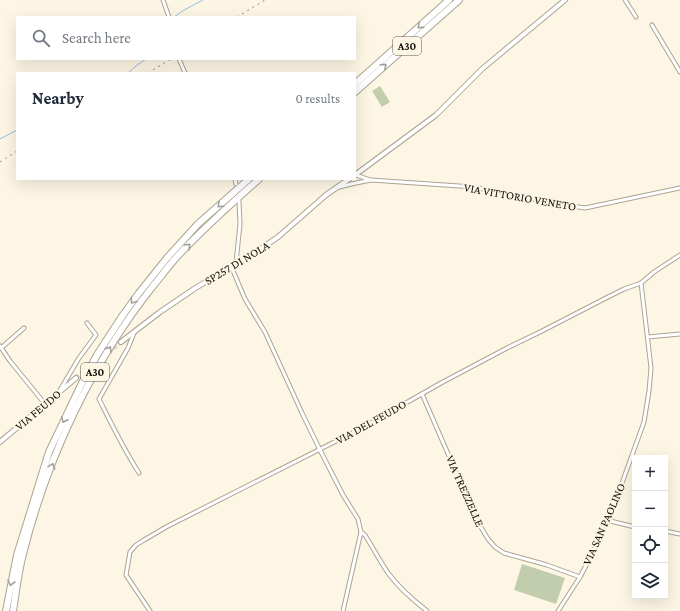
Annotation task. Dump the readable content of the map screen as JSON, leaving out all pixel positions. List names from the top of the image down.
{
  "streets": {
    "highway": ["A30"],
    "street": [
      "VIA VITTORIO VENETO",
      "SP257 DI NOLA",
      "VIA FEUDO",
      "VIA DEL FEUDO",
      "VIA TREZZELLE",
      "VIA SAN PAOLINO"
    ]
  },
  "crossings": [
    ["VIA VITTORIO VENETO", "SP257 DI NOLA"],
    ["VIA DEL FEUDO", "VIA TREZZELLE"],
    ["VIA TREZZELLE", "VIA SAN PAOLINO"]
  ],
  "page": {
    "search": "Search here",
    "heading": ["Nearby", "0 results"],
    "map_buttons": ["+", "−"]
  }
}
